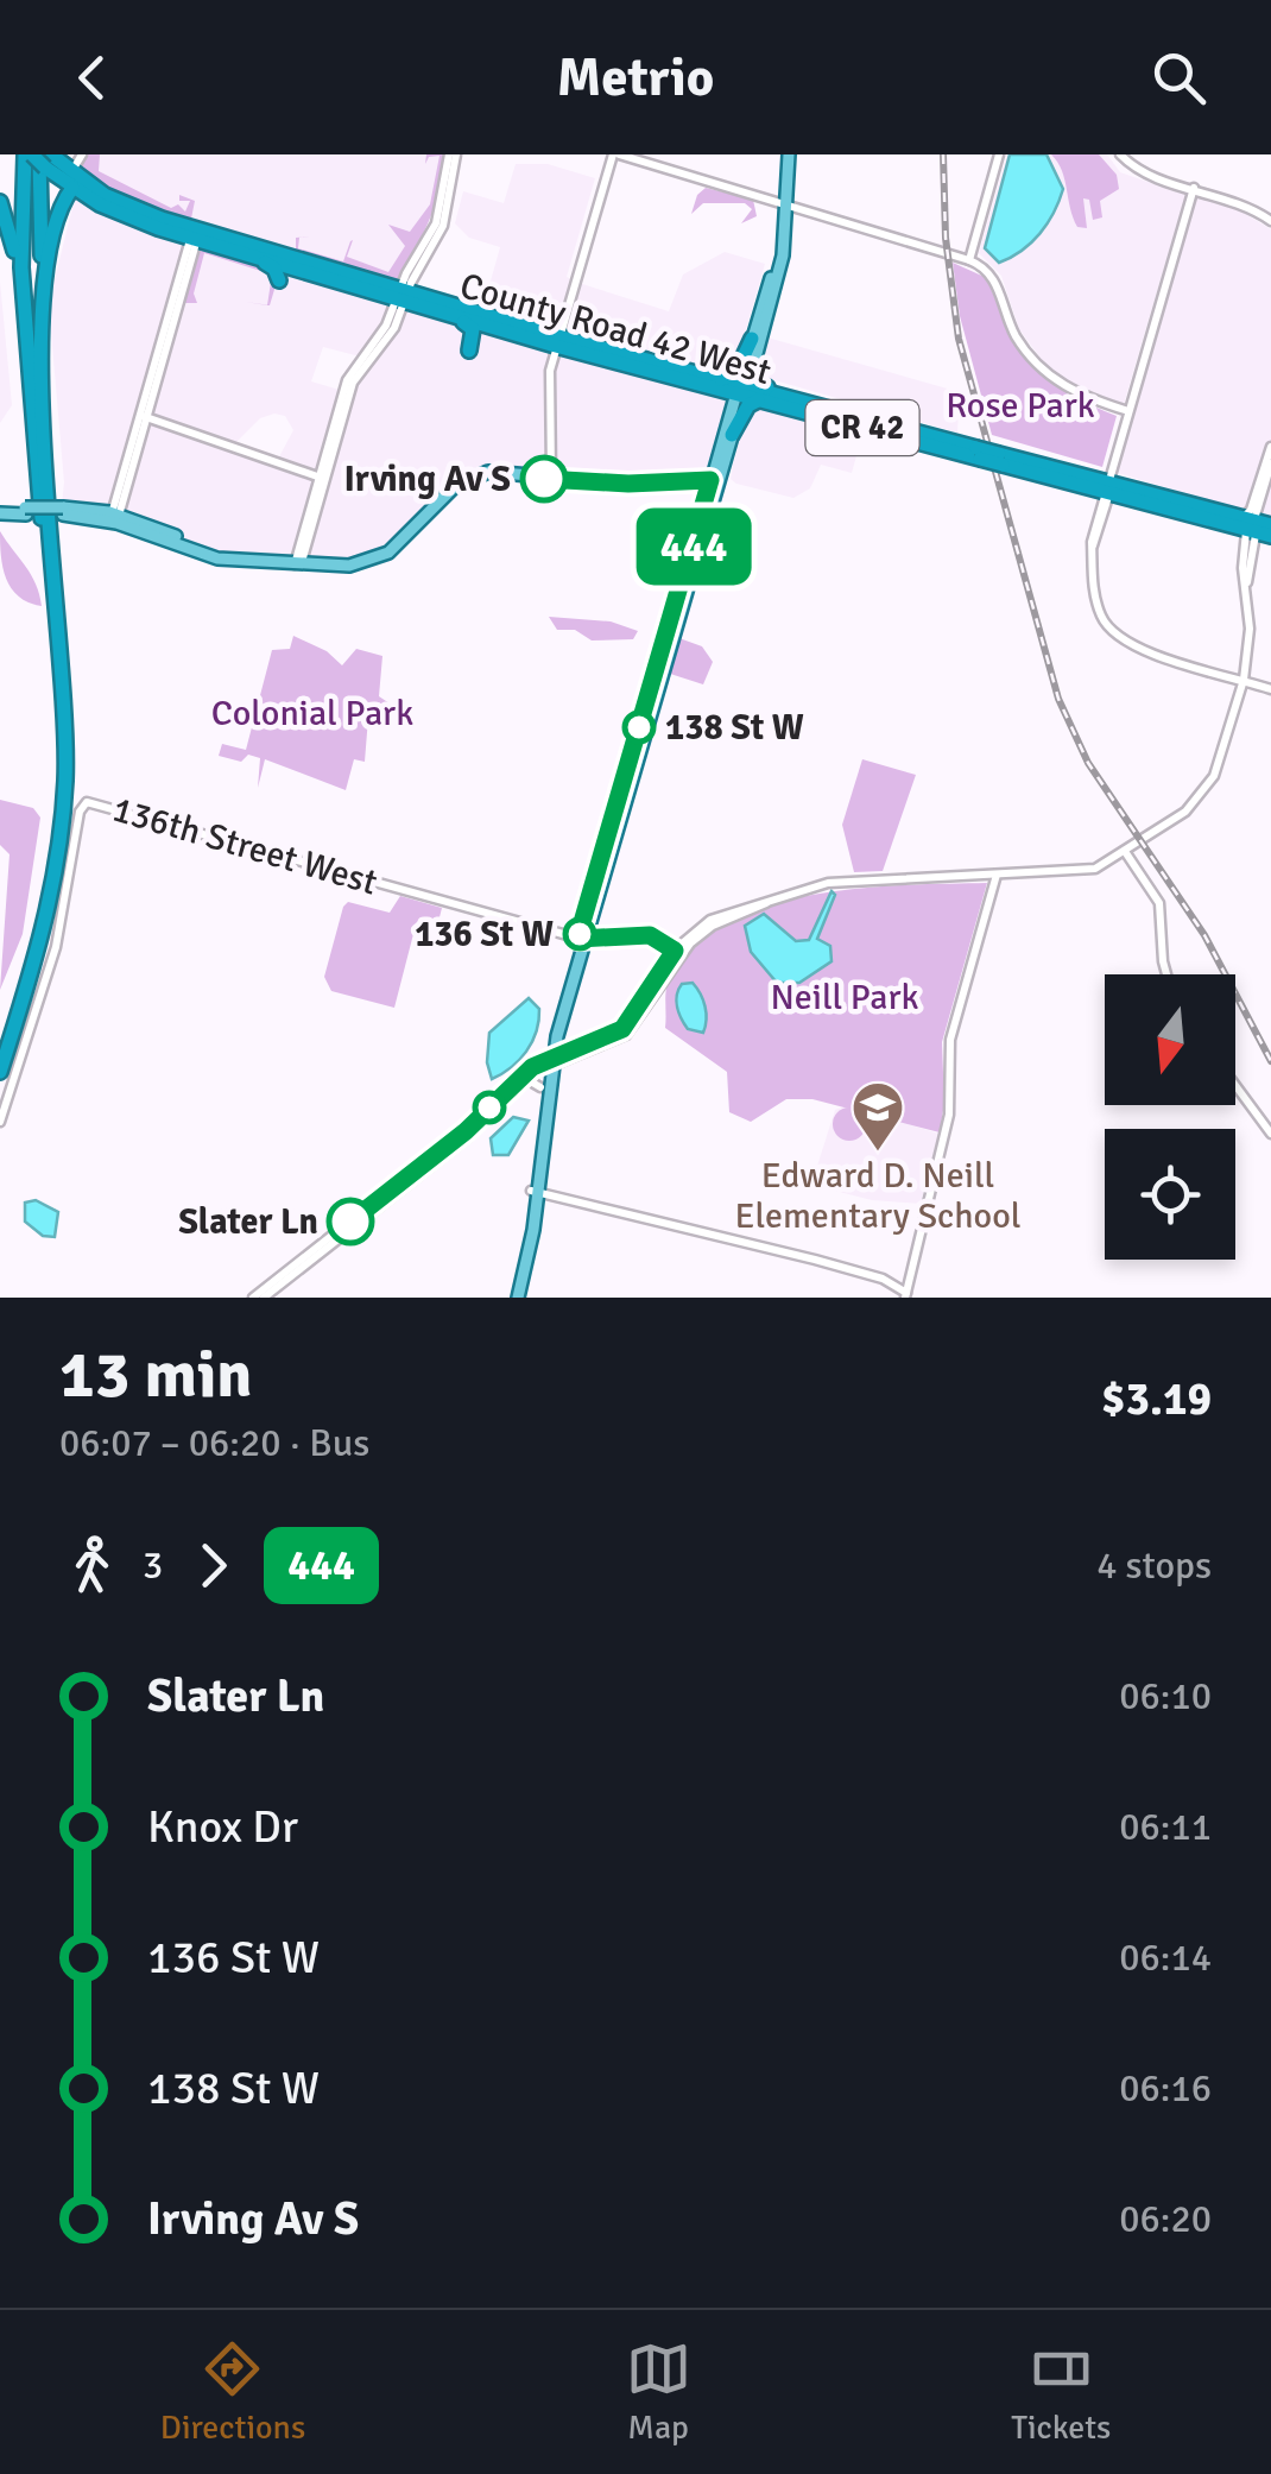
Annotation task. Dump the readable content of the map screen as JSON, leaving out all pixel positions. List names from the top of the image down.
{
  "streets": {
    "highway": ["County Road 42 West", "CR 42"],
    "street": ["136th Street West"]
  },
  "parks": ["Rose Park", "Colonial Park", "Neill Park"],
  "places": {
    "other": [
      "Irving Av S",
      "138 St W",
      "136 St W",
      "Slater Ln"
    ],
    "school or university": ["Edward D. Neill Elementary School"]
  },
  "lines": ["bus line 444"],
  "north": "bottom",
  "page": {
    "header": "Metrio",
    "on_map": "444",
    "heading": ["13 min", "06:07 – 06:20 · Bus", "$3.19"],
    "legs": ["3", "444", "4 stops"],
    "list": [
      {
        "name": "Slater Ln",
        "value": "06:10"
      },
      {
        "name": "Knox Dr",
        "value": "06:11"
      },
      {
        "name": "136 St W",
        "value": "06:14"
      },
      {
        "name": "138 St W",
        "value": "06:16"
      },
      {
        "name": "Irving Av S",
        "value": "06:20"
      }
    ],
    "tabs": ["Directions", "Map", "Tickets"]
  }
}
